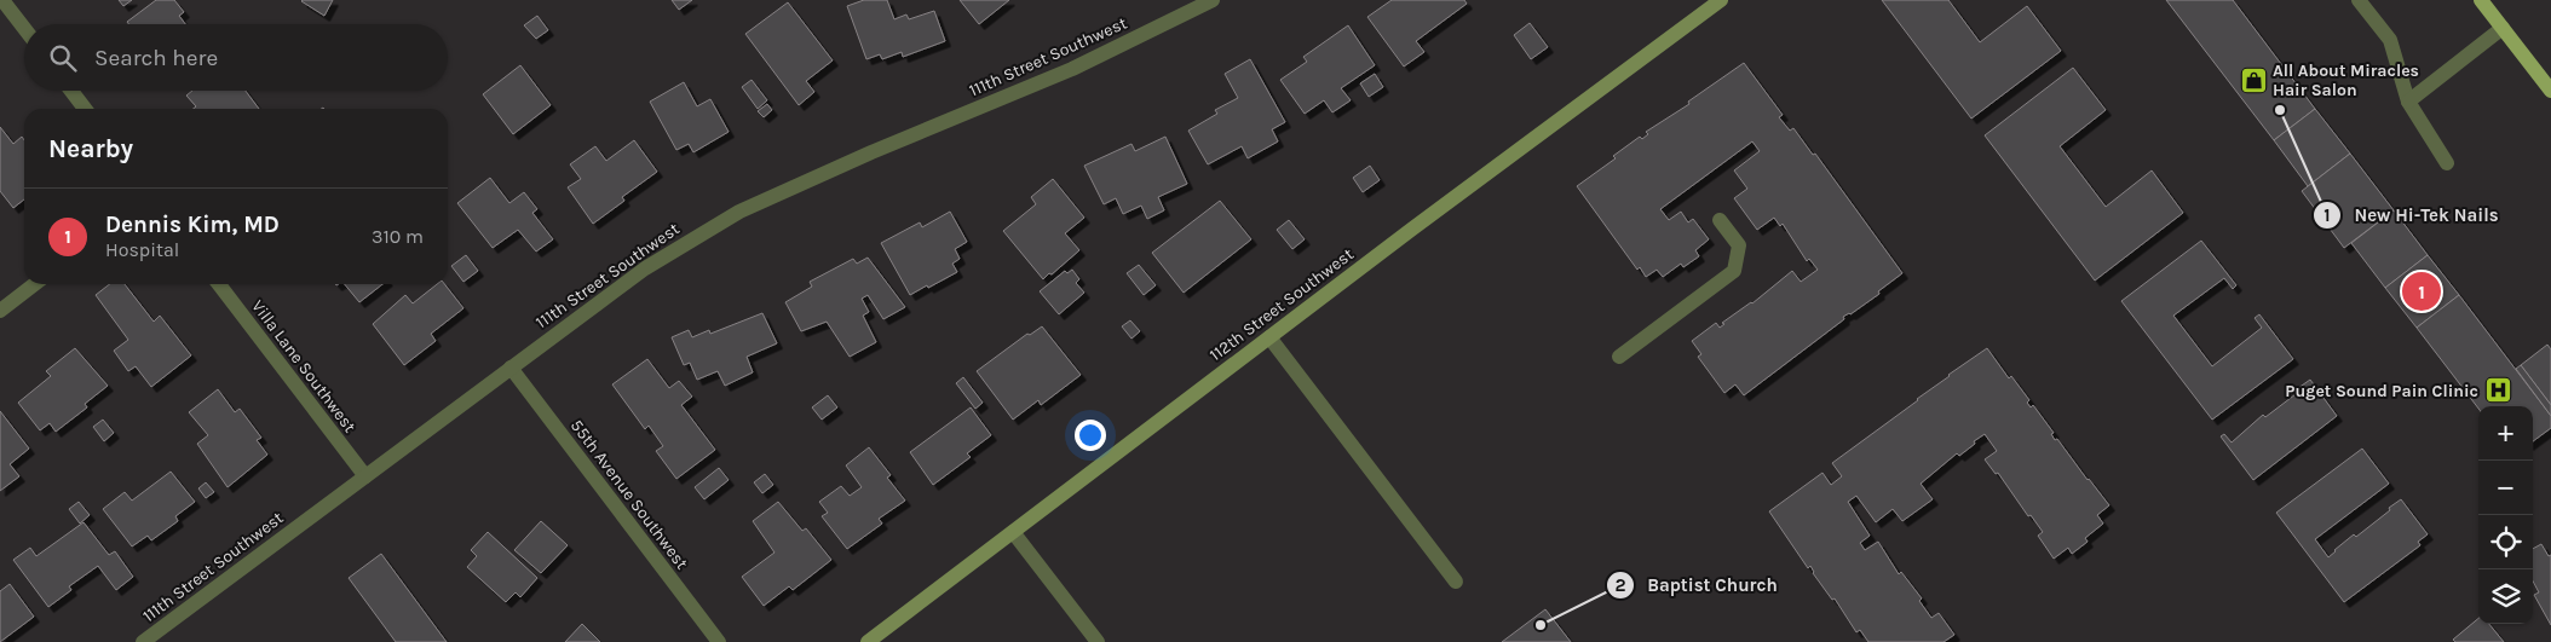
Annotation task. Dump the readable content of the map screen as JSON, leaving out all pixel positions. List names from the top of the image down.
{
  "streets": {
    "street": [
      "111th Street Southwest",
      "112th Street Southwest",
      "Villa Lane Southwest",
      "55th Avenue Southwest"
    ]
  },
  "crossings": [
    ["111th Street Southwest", "Villa Lane Southwest"],
    ["111th Street Southwest", "55th Avenue Southwest"]
  ],
  "places": {
    "shop": ["All About Miracles Hair Salon"],
    "other": ["New Hi-Tek Nails", "Baptist Church"],
    "hospital": ["Puget Sound Pain Clinic"]
  },
  "page": {
    "search": "Search here",
    "heading": "Nearby",
    "list": [
      {
        "mark": "1",
        "name": "Dennis Kim, MD",
        "note": "Hospital",
        "value": "310 m"
      }
    ],
    "pins": "1",
    "map_buttons": ["+", "−"]
  }
}
